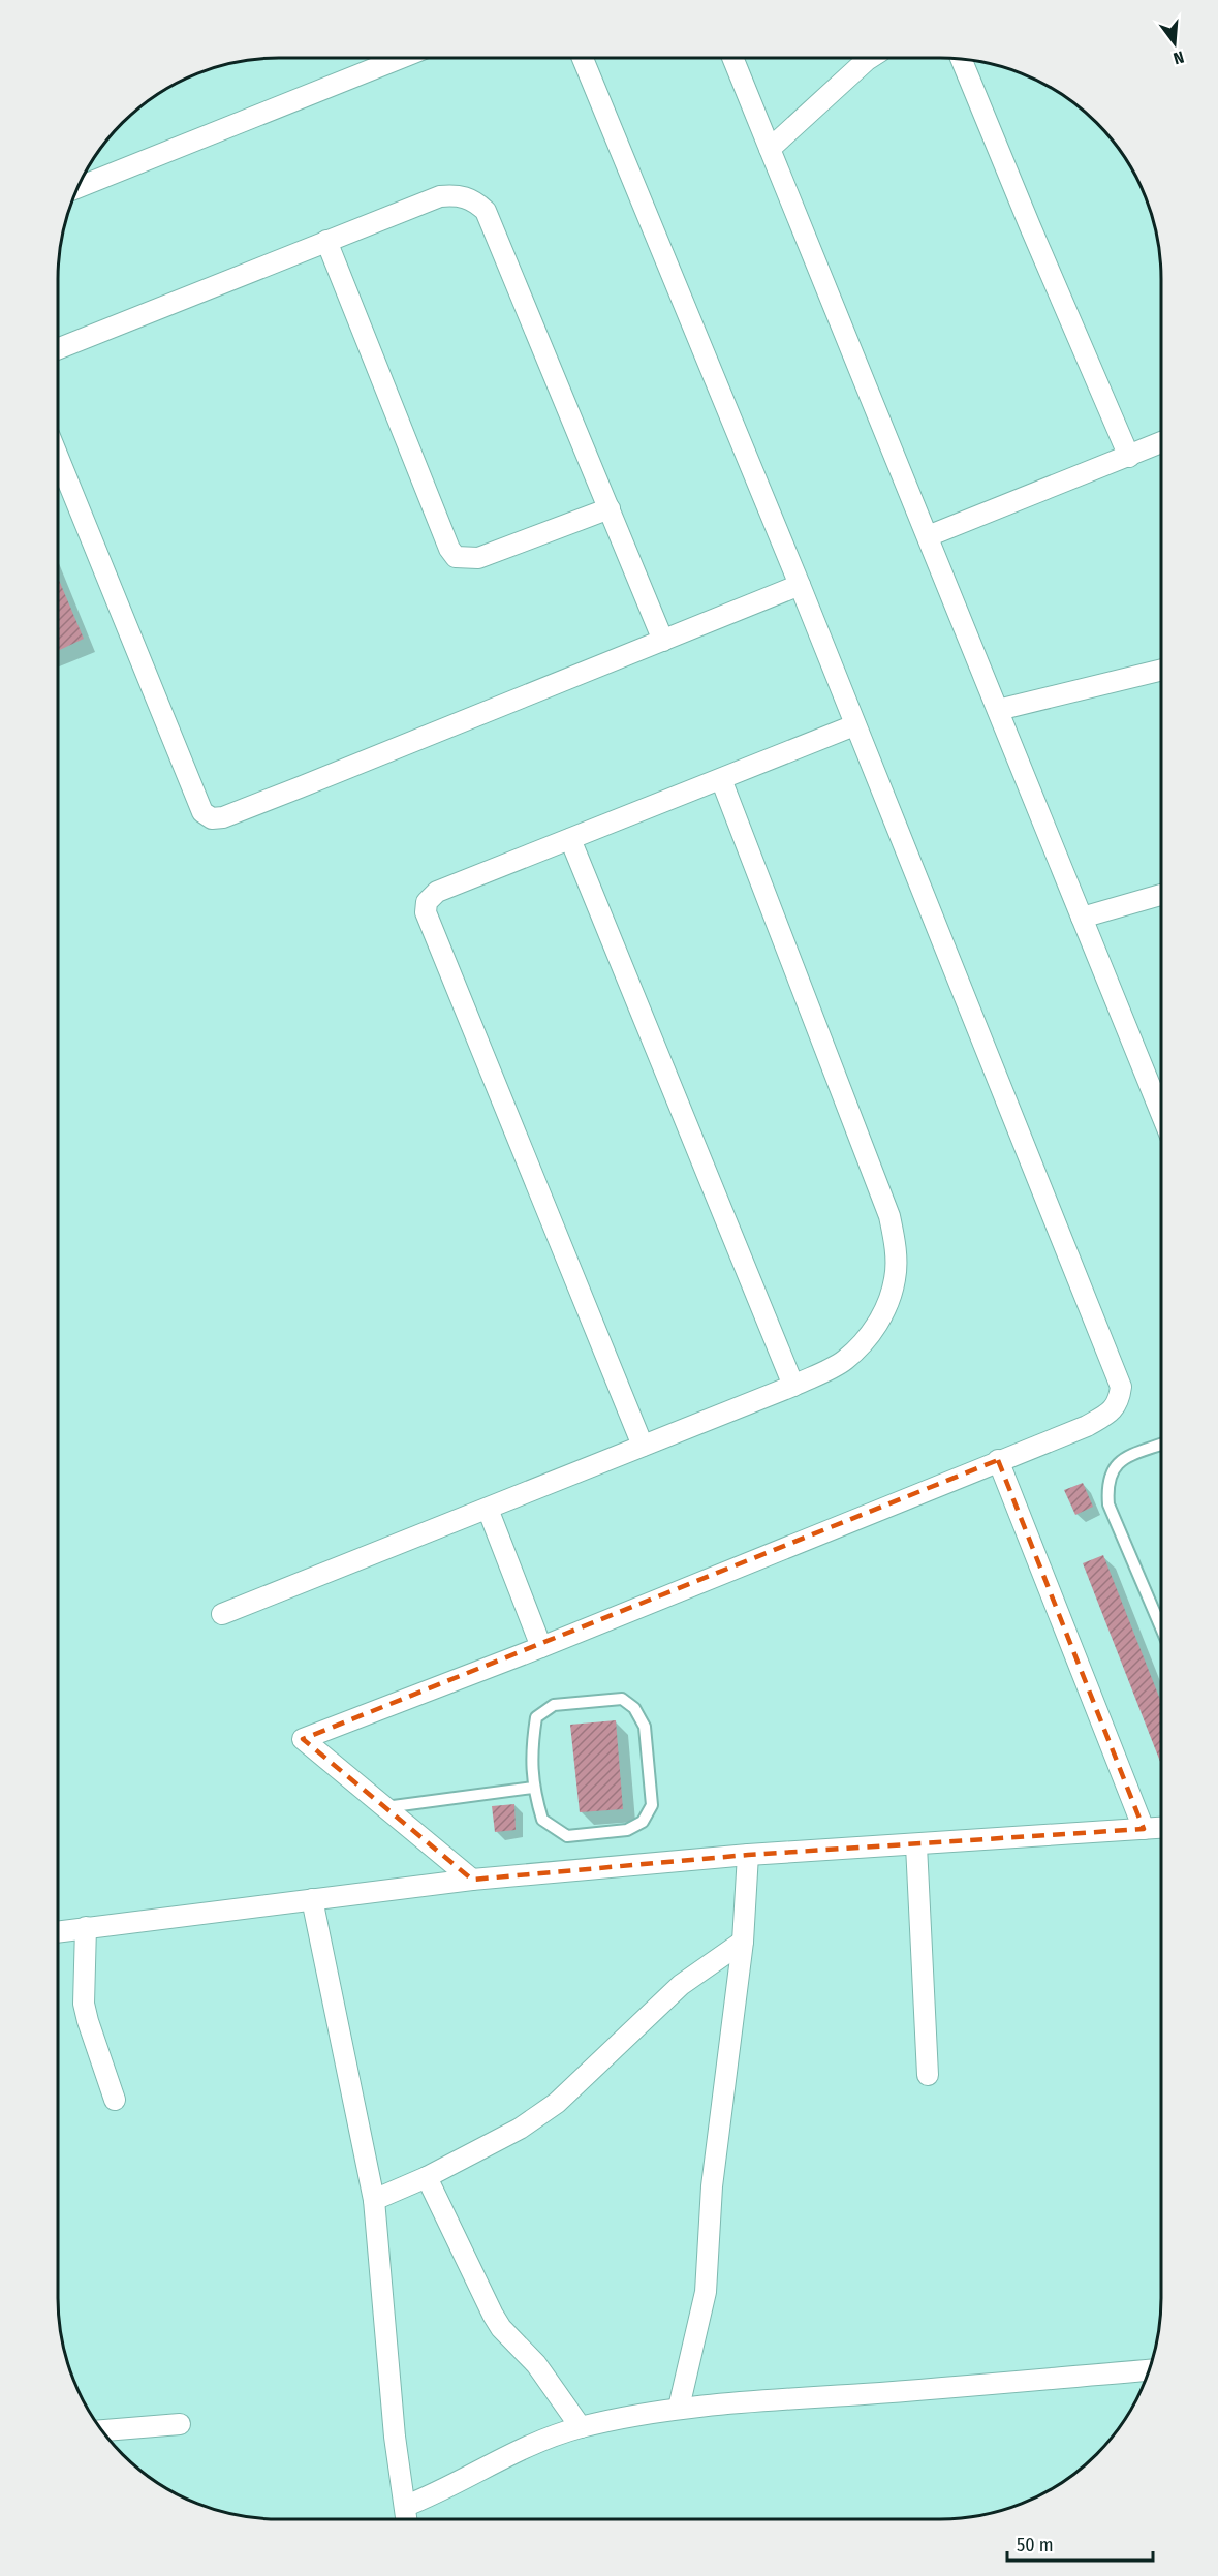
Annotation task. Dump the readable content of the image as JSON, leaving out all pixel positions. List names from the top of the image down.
{
  "scale_bar": "50 m",
  "north": "bottom"
}
